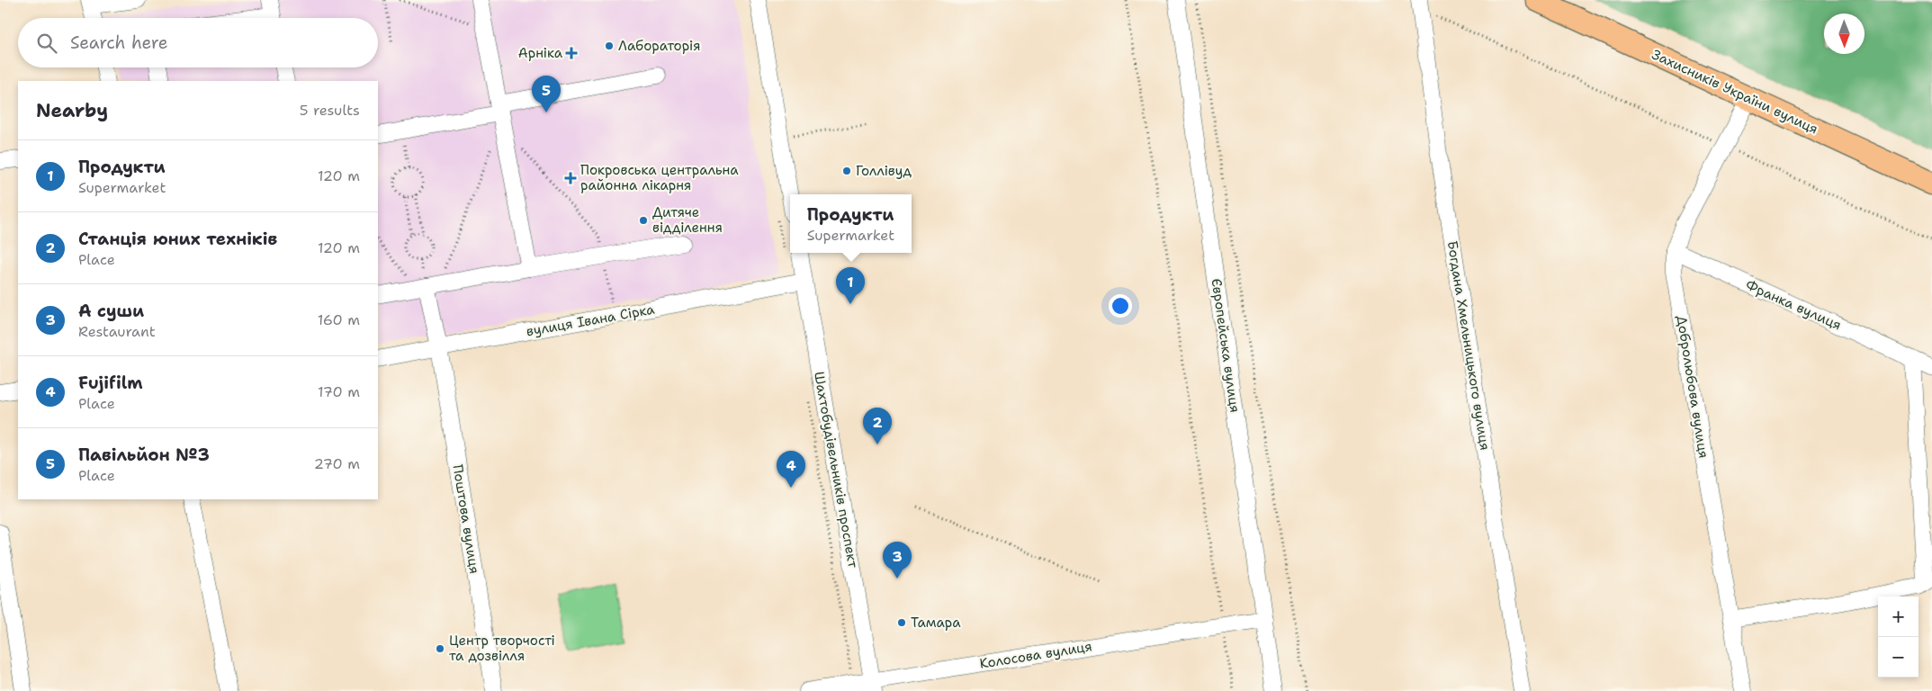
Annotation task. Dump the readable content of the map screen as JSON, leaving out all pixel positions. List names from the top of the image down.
{
  "streets": {
    "highway": ["Захисників України вулиця"],
    "street": [
      "Франка вулиця",
      "вулиця Івана Сірка",
      "Європейська вулиця",
      "Богдана Хмельницького вулиця",
      "Добролюбова вулиця",
      "Шахтобудівельників проспект",
      "Поштова вулиця",
      "Колосова вулиця"
    ]
  },
  "crossings": [
    ["Захисників України вулиця", "Добролюбова вулиця"],
    ["Франка вулиця", "Добролюбова вулиця"],
    ["вулиця Івана Сірка", "Шахтобудівельників проспект"],
    ["вулиця Івана Сірка", "Поштова вулиця"],
    ["Європейська вулиця", "Колосова вулиця"],
    ["Шахтобудівельників проспект", "Колосова вулиця"]
  ],
  "places": {
    "other": [
      "Лабораторія",
      "Голлівуд",
      "Дитяче відділення",
      "Тамара",
      "Центр творчості та дозвілля"
    ],
    "health": ["Арніка", "Покровська центральна районна лікарня"]
  },
  "north": "bottom",
  "page": {
    "search": "Search here",
    "pins": [
      "5",
      "1",
      "2",
      "4",
      "3"
    ],
    "heading": ["Nearby", "5 results"],
    "list": [
      {
        "mark": "1",
        "name": "Продукти",
        "note": "Supermarket",
        "value": "120 m"
      },
      {
        "mark": "2",
        "name": "Станція юних техніків",
        "note": "Place",
        "value": "120 m"
      },
      {
        "mark": "3",
        "name": "А суши",
        "note": "Restaurant",
        "value": "160 m"
      },
      {
        "mark": "4",
        "name": "Fujifilm",
        "note": "Place",
        "value": "170 m"
      },
      {
        "mark": "5",
        "name": "Павільйон №3",
        "note": "Place",
        "value": "270 m"
      }
    ],
    "popup": ["Продукти", "Supermarket"],
    "map_buttons": ["+", "−"]
  }
}
